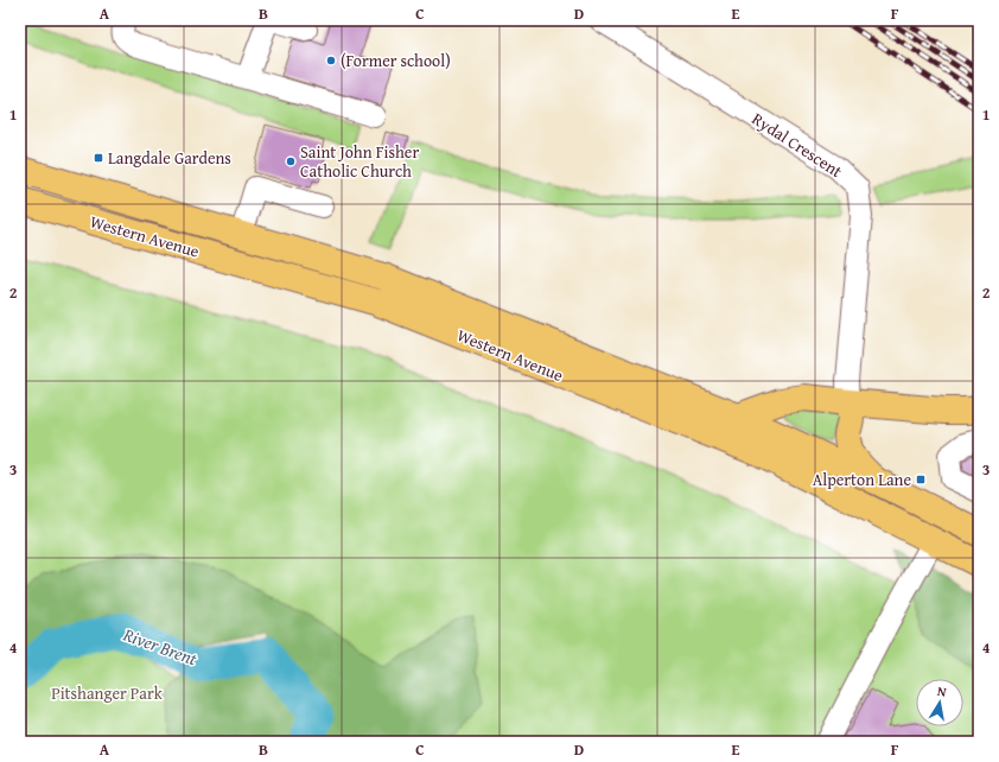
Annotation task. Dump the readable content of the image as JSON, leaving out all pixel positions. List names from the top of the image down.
{
  "streets": {
    "main road": ["Western Avenue"],
    "street": ["Rydal Crescent"]
  },
  "water": ["River Brent"],
  "parks": ["Pitshanger Park"],
  "places": {
    "other": ["(Former school)", "Saint John Fisher Catholic Church"],
    "transit": ["Langdale Gardens", "Alperton Lane"]
  },
  "north": "top",
  "grid": {
    "columns": [
      "A",
      "B",
      "C",
      "D",
      "E",
      "F"
    ],
    "rows": [
      "1",
      "2",
      "3",
      "4"
    ]
  }
}
